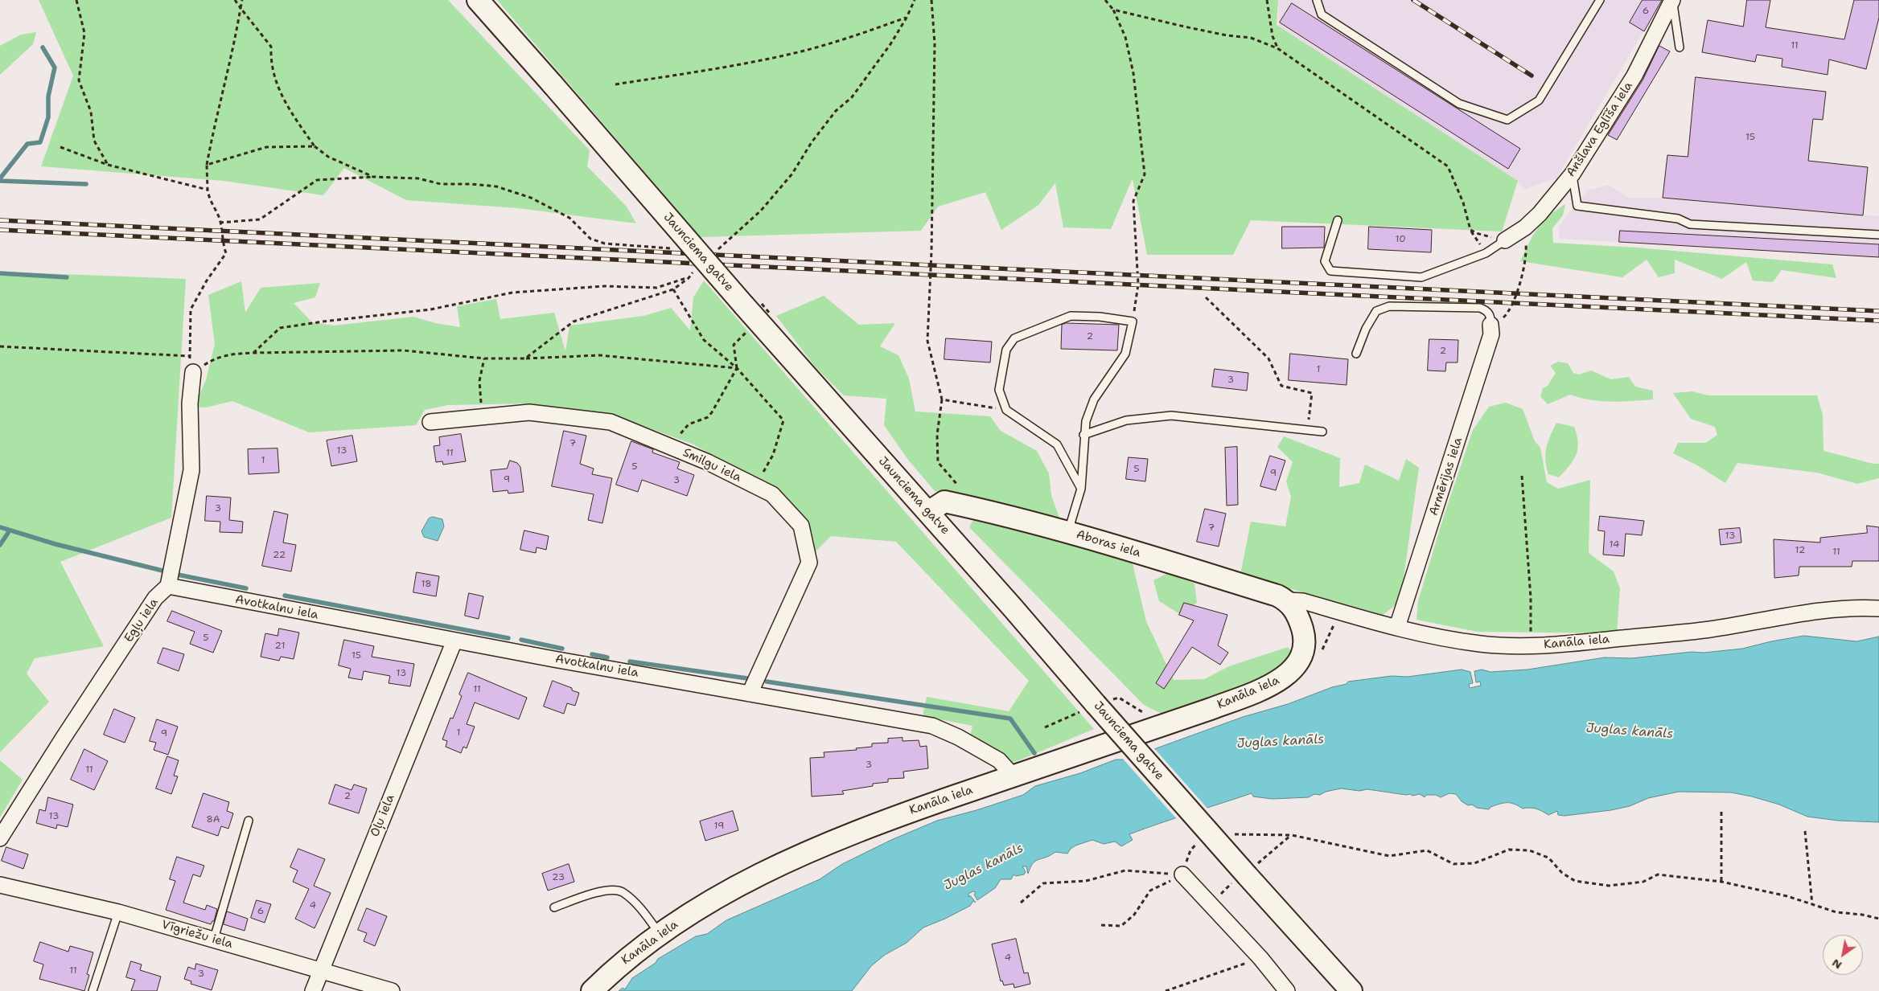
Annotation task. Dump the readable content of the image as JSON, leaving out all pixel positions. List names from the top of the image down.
{
  "streets": {
    "main road": ["Jaunciema gatve", "Aboras iela", "Kanāla iela"],
    "street": [
      "Anšlava Eglīša iela",
      "Smilgu iela",
      "Armērijas iela",
      "Avotkalnu iela",
      "Egļu iela",
      "Oļu iela",
      "Vīgriežu iela"
    ]
  },
  "crossings": [
    ["Jaunciema gatve", "Aboras iela"],
    ["Smilgu iela", "Avotkalnu iela"],
    ["Armērijas iela", "Kanāla iela"],
    ["Aboras iela", "Kanāla iela"],
    ["Avotkalnu iela", "Egļu iela"],
    ["Avotkalnu iela", "Kanāla iela"],
    ["Avotkalnu iela", "Oļu iela"],
    ["Oļu iela", "Vīgriežu iela"]
  ],
  "water": ["Juglas kanāls"],
  "house_numbers": [
    "6",
    "11",
    "15",
    "10",
    "2",
    "2",
    "1",
    "3",
    "7",
    "13",
    "11",
    "1",
    "5",
    "5",
    "9",
    "9",
    "3",
    "3",
    "7",
    "13",
    "14",
    "12",
    "11",
    "22",
    "18",
    "5",
    "21",
    "15",
    "13",
    "11",
    "1",
    "9",
    "3",
    "11",
    "2",
    "13",
    "8A",
    "19",
    "23",
    "4",
    "6",
    "4",
    "11",
    "3"
  ],
  "north": "bottom left"
}
